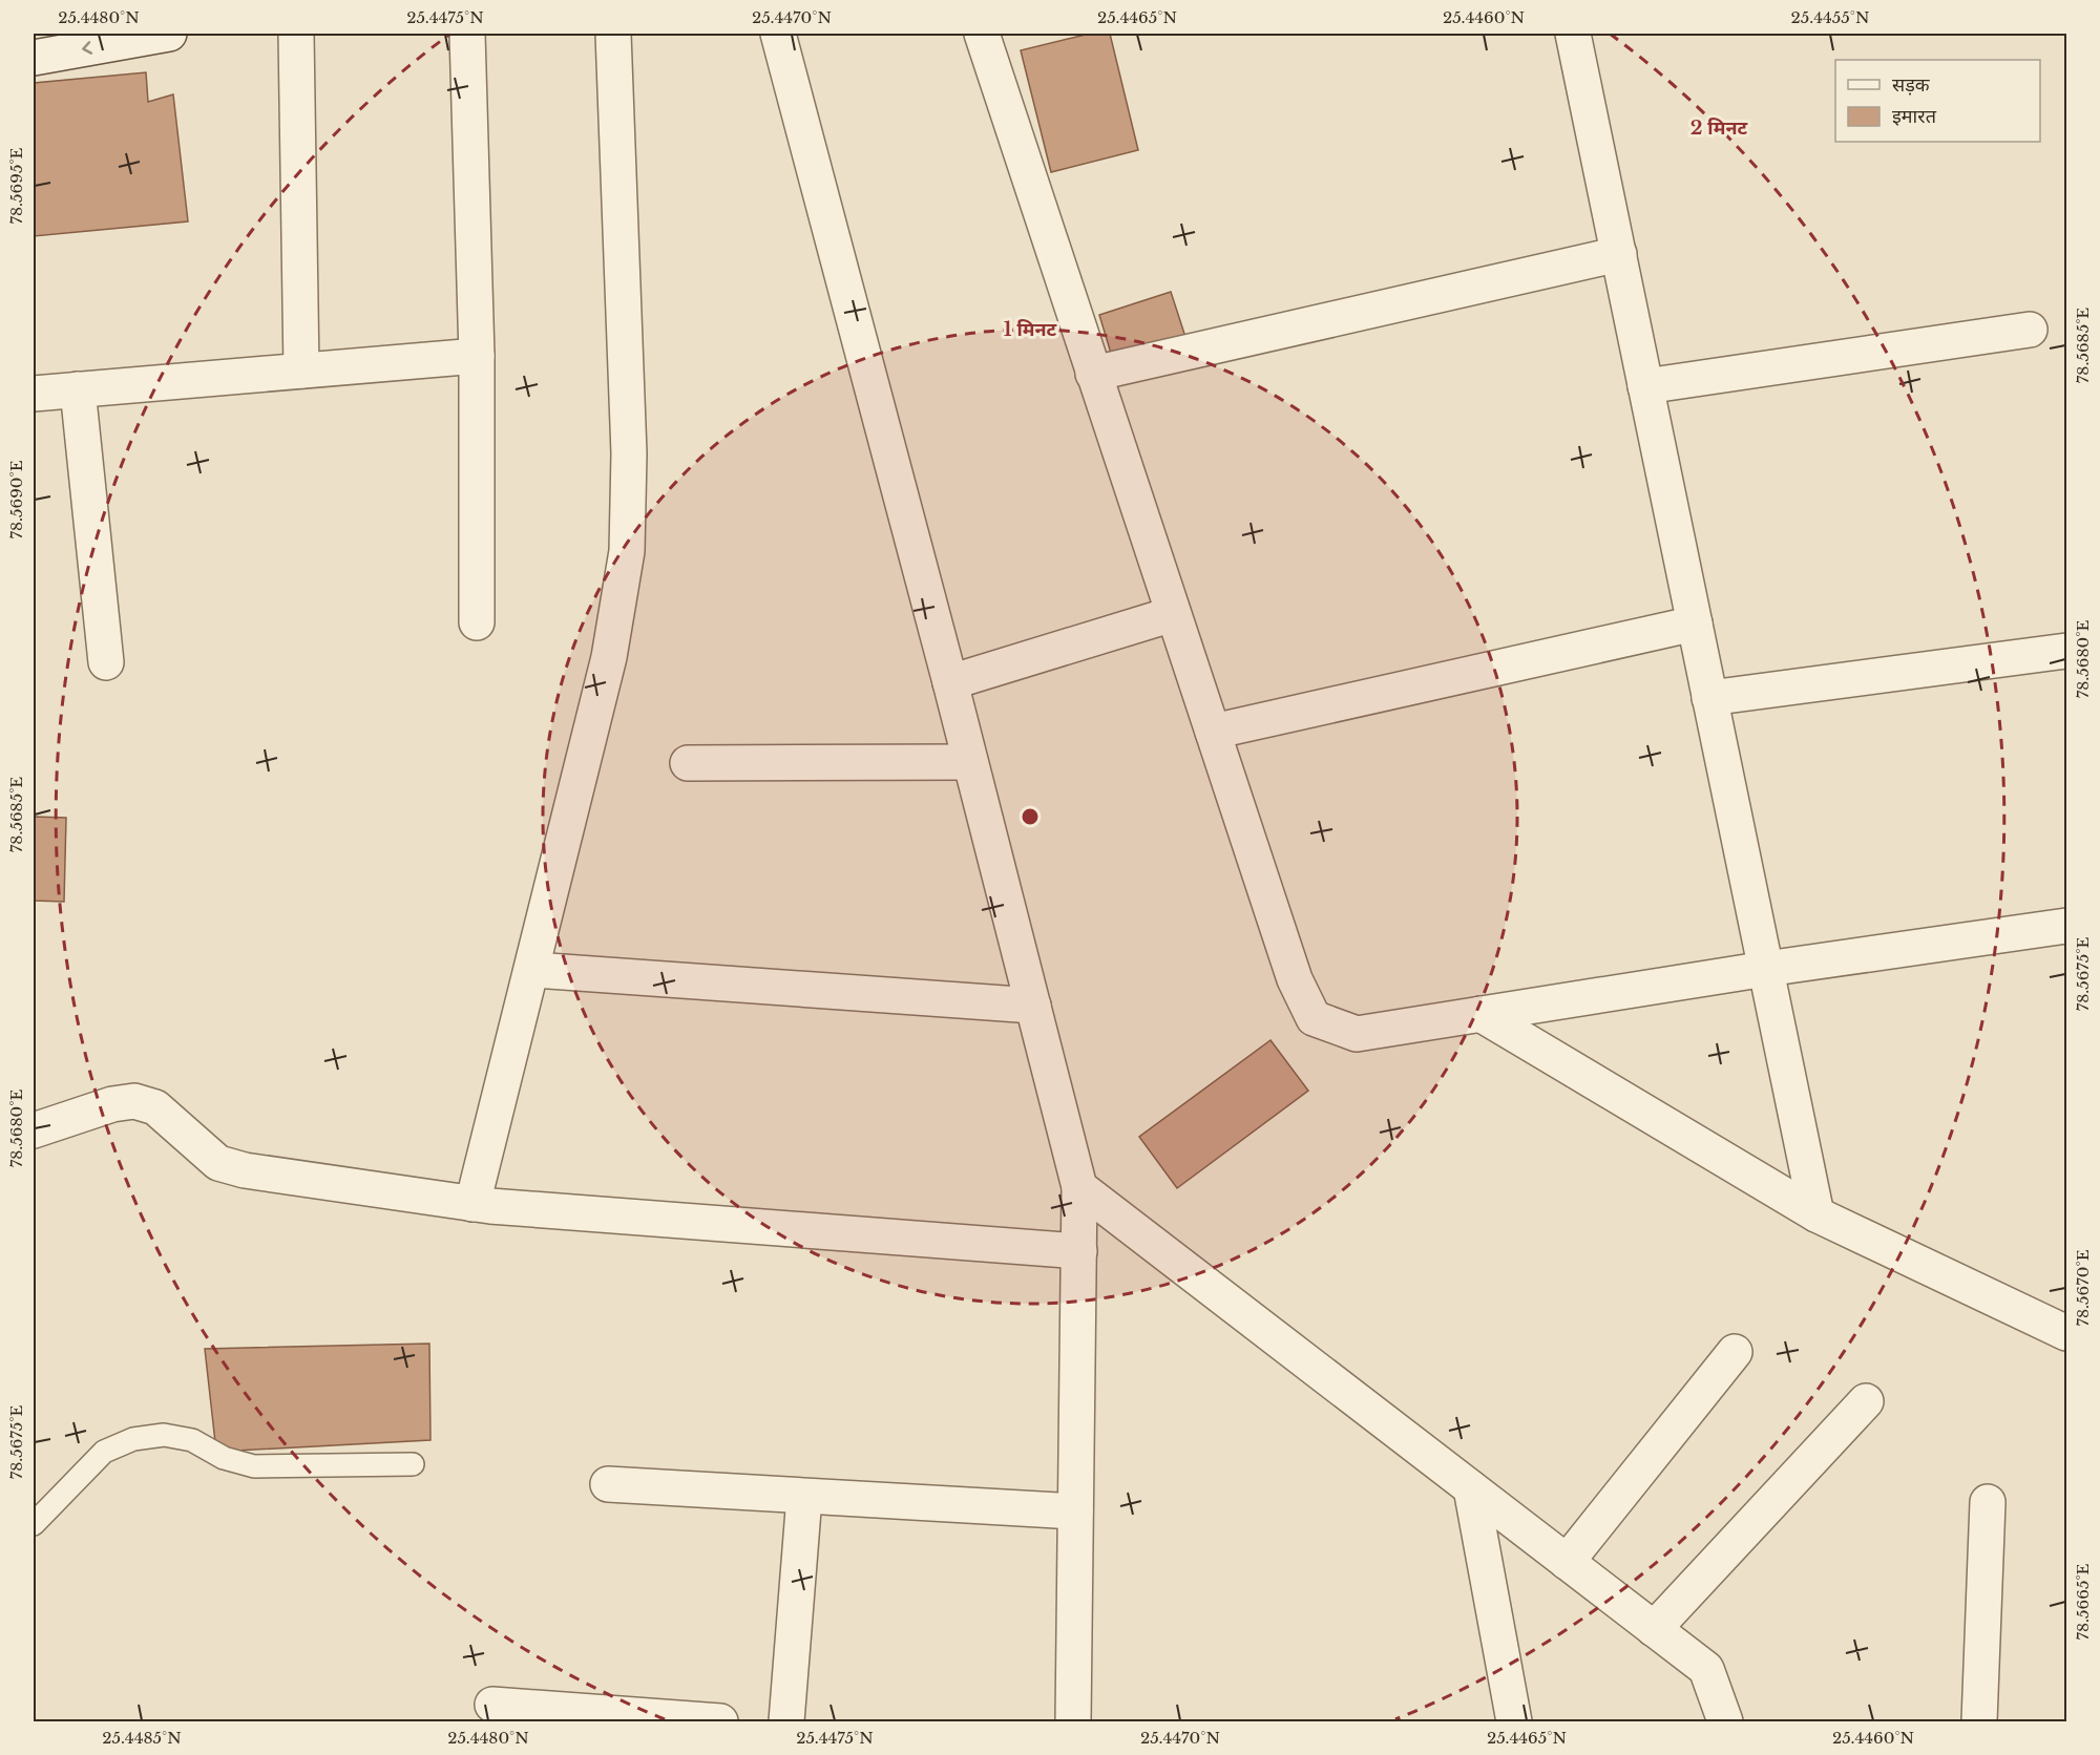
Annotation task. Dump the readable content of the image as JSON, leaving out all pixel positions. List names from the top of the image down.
{
  "legend": ["सड़क", "इमारत"],
  "coordinates": [
    "25.4480°N",
    "25.4475°N",
    "25.4470°N",
    "25.4465°N",
    "25.4460°N",
    "25.4455°N",
    "78.5695°E",
    "78.5685°E",
    "78.5690°E",
    "78.5680°E",
    "78.5675°E",
    "78.5670°E",
    "78.5665°E",
    "25.4485°N"
  ],
  "rings": ["2 मिनट", "1 मिनट"]
}
